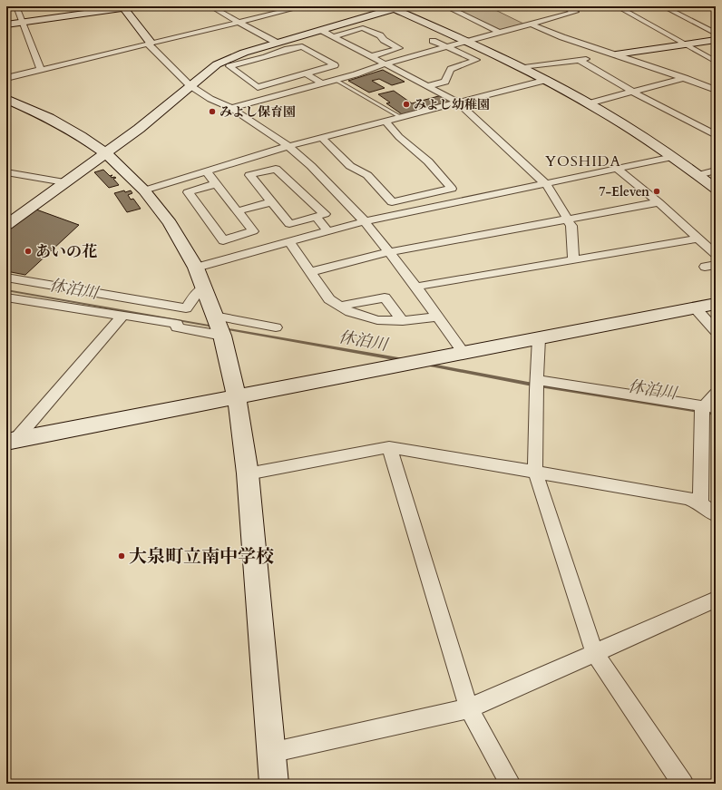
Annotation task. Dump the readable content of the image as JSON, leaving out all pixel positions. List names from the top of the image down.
{
  "districts": ["YOSHIDA"],
  "water": ["休泊川"],
  "places": [
    "みよし幼稚園",
    "みよし保育園",
    "7-Eleven",
    "あいの花",
    "大泉町立南中学校"
  ]
}
